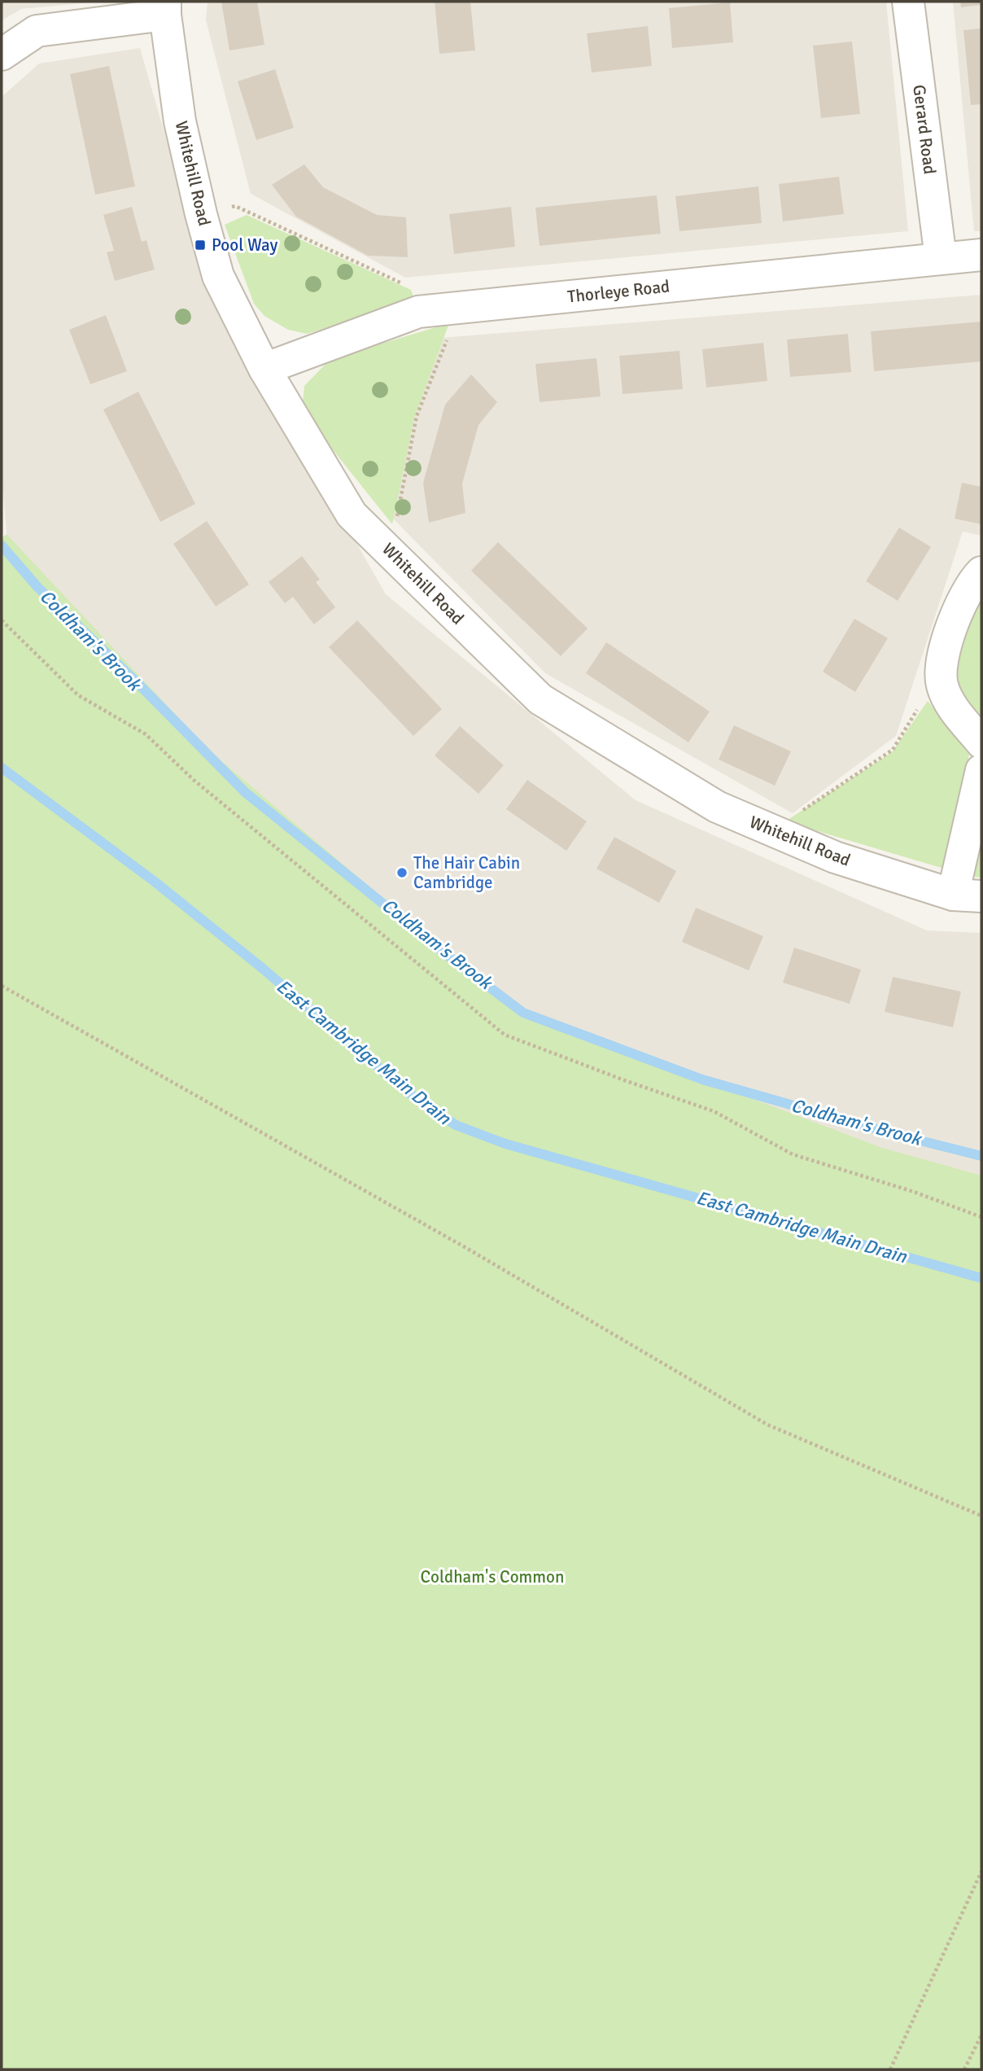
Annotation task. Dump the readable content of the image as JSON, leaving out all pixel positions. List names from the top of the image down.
{
  "streets": {
    "street": ["Gerard Road", "Whitehill Road", "Thorleye Road"]
  },
  "crossings": [
    ["Gerard Road", "Thorleye Road"],
    ["Whitehill Road", "Thorleye Road"]
  ],
  "water": ["Coldham's Brook", "East Cambridge Main Drain"],
  "parks": ["Coldham's Common"],
  "places": {
    "transit": ["Pool Way"],
    "other": ["The Hair Cabin Cambridge"]
  }
}
